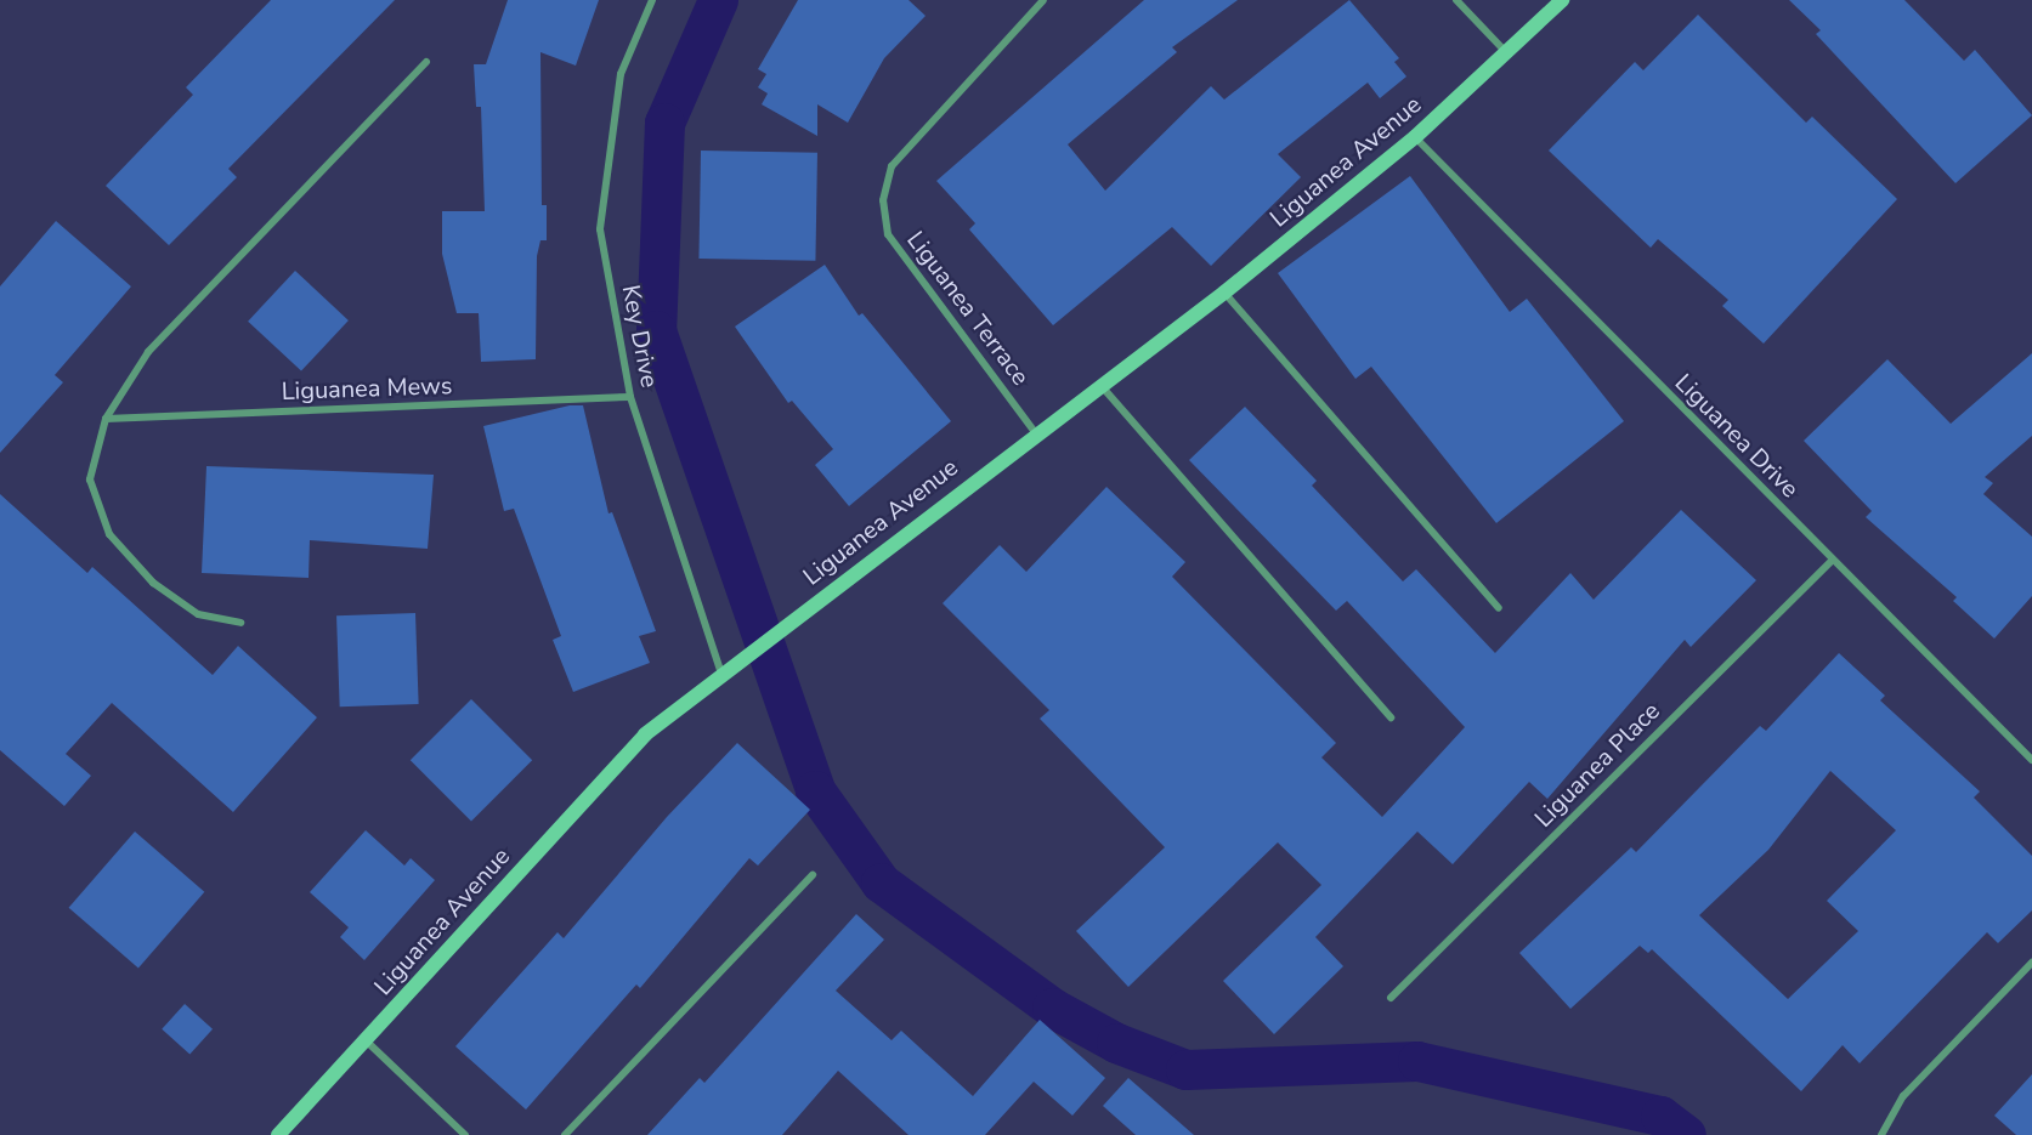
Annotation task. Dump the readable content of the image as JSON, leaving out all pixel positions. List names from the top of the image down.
{
  "streets": {
    "main road": ["Liguanea Avenue"],
    "street": [
      "Liguanea Terrace",
      "Key Drive",
      "Liguanea Mews",
      "Liguanea Drive",
      "Liguanea Place"
    ]
  },
  "crossings": [
    ["Liguanea Avenue", "Liguanea Terrace"],
    ["Liguanea Avenue", "Key Drive"],
    ["Liguanea Avenue", "Liguanea Drive"],
    ["Key Drive", "Liguanea Mews"],
    ["Liguanea Drive", "Liguanea Place"]
  ]
}
